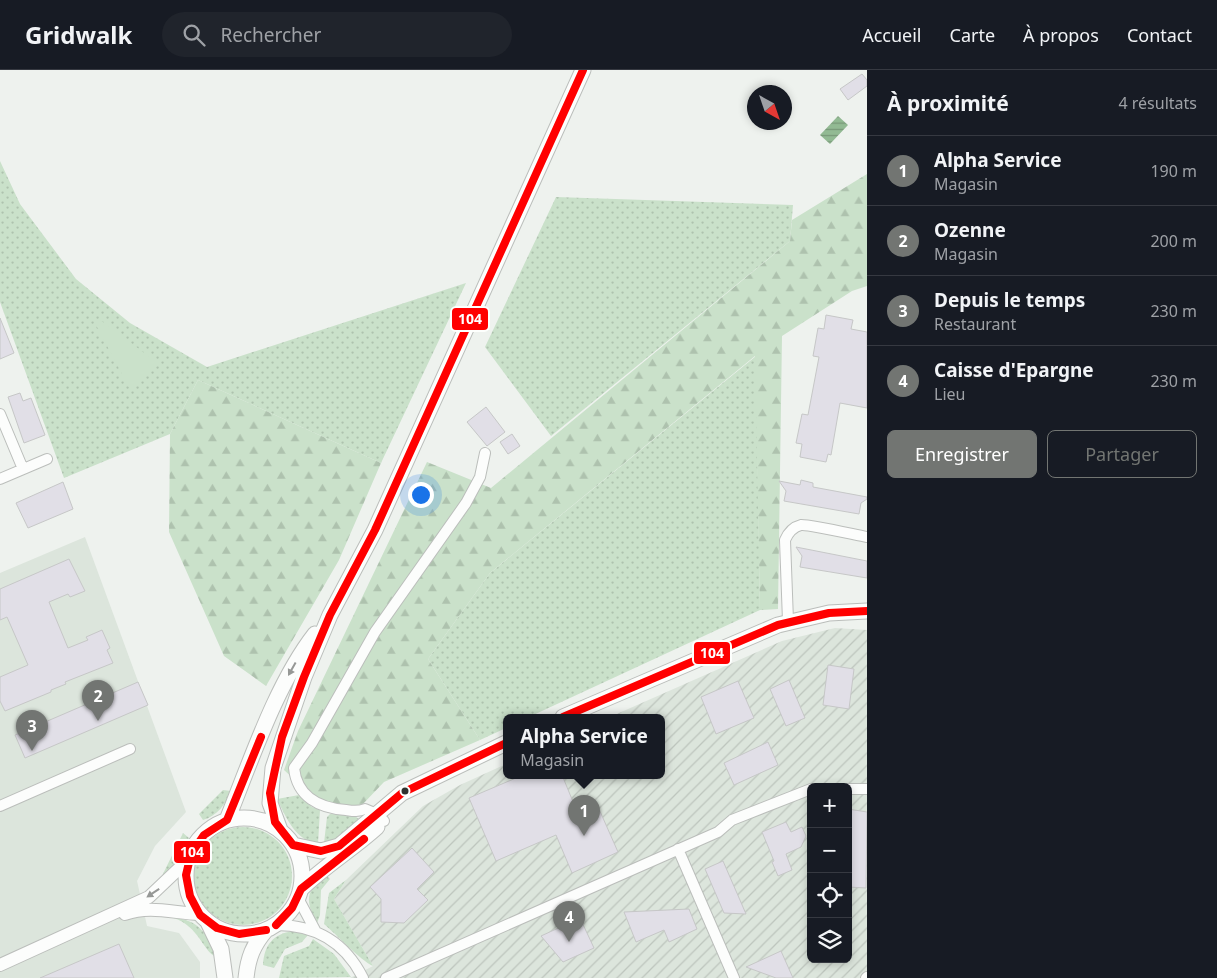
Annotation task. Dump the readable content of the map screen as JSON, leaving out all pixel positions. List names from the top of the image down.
{
  "lines": ["transit line 104"],
  "north": "bottom right",
  "page": {
    "header": "Gridwalk",
    "search": "Rechercher",
    "nav": [
      "Accueil",
      "Carte",
      "À propos",
      "Contact"
    ],
    "heading": ["À proximité", "4 résultats"],
    "list": [
      {
        "mark": "1",
        "name": "Alpha Service",
        "note": "Magasin",
        "value": "190 m"
      },
      {
        "mark": "2",
        "name": "Ozenne",
        "note": "Magasin",
        "value": "200 m"
      },
      {
        "mark": "3",
        "name": "Depuis le temps",
        "note": "Restaurant",
        "value": "230 m"
      },
      {
        "mark": "4",
        "name": "Caisse d'Epargne",
        "note": "Lieu",
        "value": "230 m"
      }
    ],
    "buttons": ["Enregistrer", "Partager"],
    "pins": [
      "2",
      "3",
      "1",
      "4"
    ],
    "popup": ["Alpha Service", "Magasin"],
    "map_buttons": ["+", "−"]
  }
}
